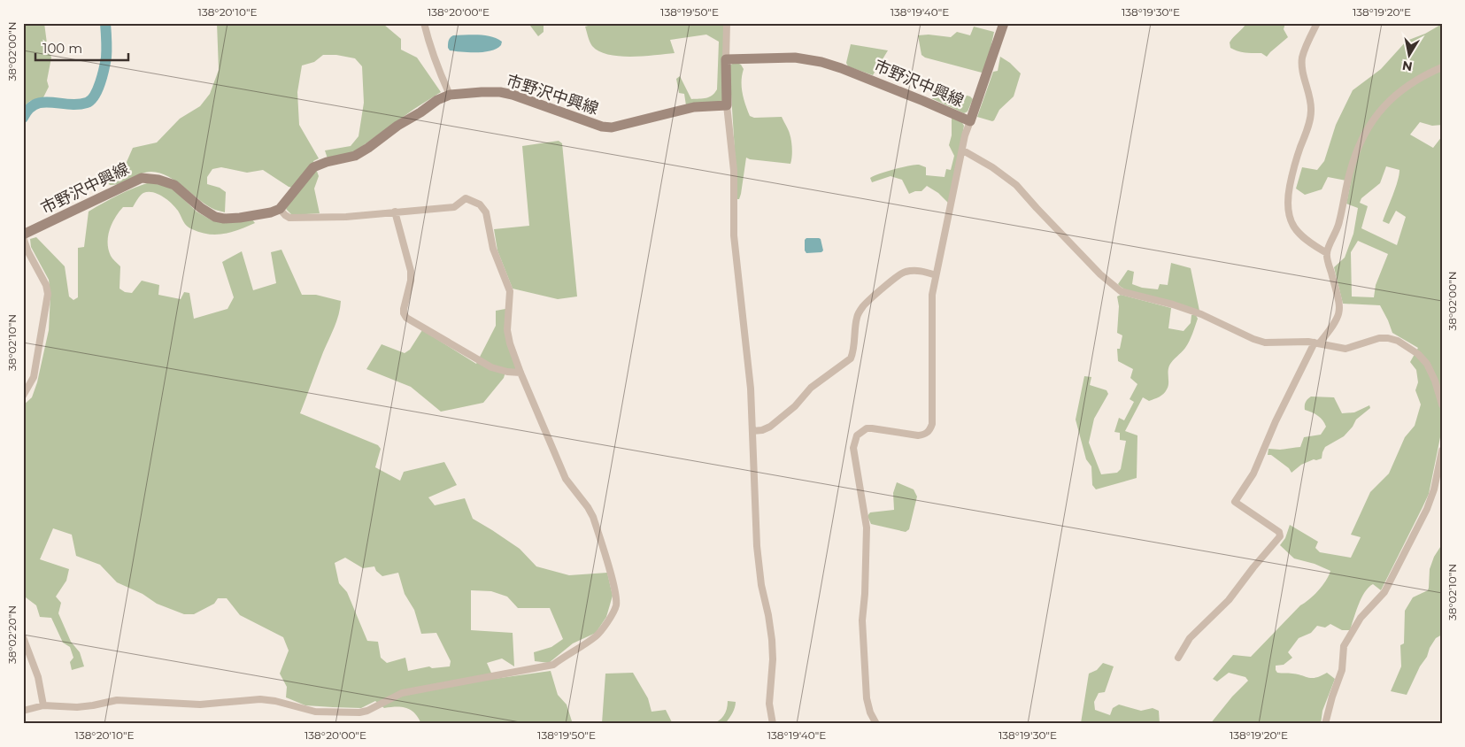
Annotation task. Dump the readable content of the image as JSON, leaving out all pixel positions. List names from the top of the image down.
{
  "streets": {
    "main road": ["市野沢中興線"]
  },
  "scale_bar": "100 m",
  "north": "bottom",
  "coordinates": [
    "138°20'10\"E",
    "138°20'00\"E",
    "138°19'50\"E",
    "138°19'40\"E",
    "138°19'30\"E",
    "138°19'20\"E",
    "38°02'00\"N",
    "38°02'10\"N",
    "38°02'20\"N"
  ]
}
